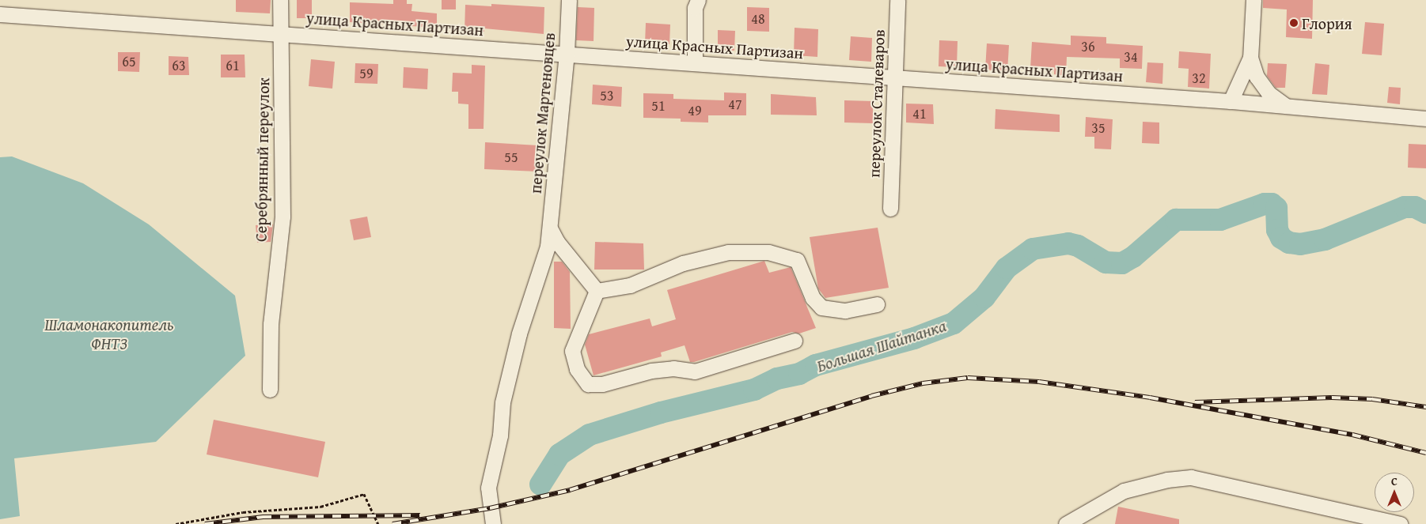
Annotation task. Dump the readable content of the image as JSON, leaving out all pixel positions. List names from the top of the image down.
{
  "streets": {
    "street": [
      "улица Красных Партизан",
      "переулок Сталеваров",
      "переулок Мартеновцев",
      "Серебрянный переулок"
    ]
  },
  "crossings": [
    ["улица Красных Партизан", "переулок Сталеваров"],
    ["улица Красных Партизан", "переулок Мартеновцев"],
    ["улица Красных Партизан", "Серебрянный переулок"]
  ],
  "water": ["Шламонакопитель ФНТЗ", "Большая Шайтанка"],
  "places": ["Глория"],
  "house_numbers": [
    "48",
    "36",
    "34",
    "65",
    "63",
    "61",
    "59",
    "32",
    "53",
    "47",
    "51",
    "49",
    "41",
    "35",
    "55"
  ],
  "north": "top"
}
